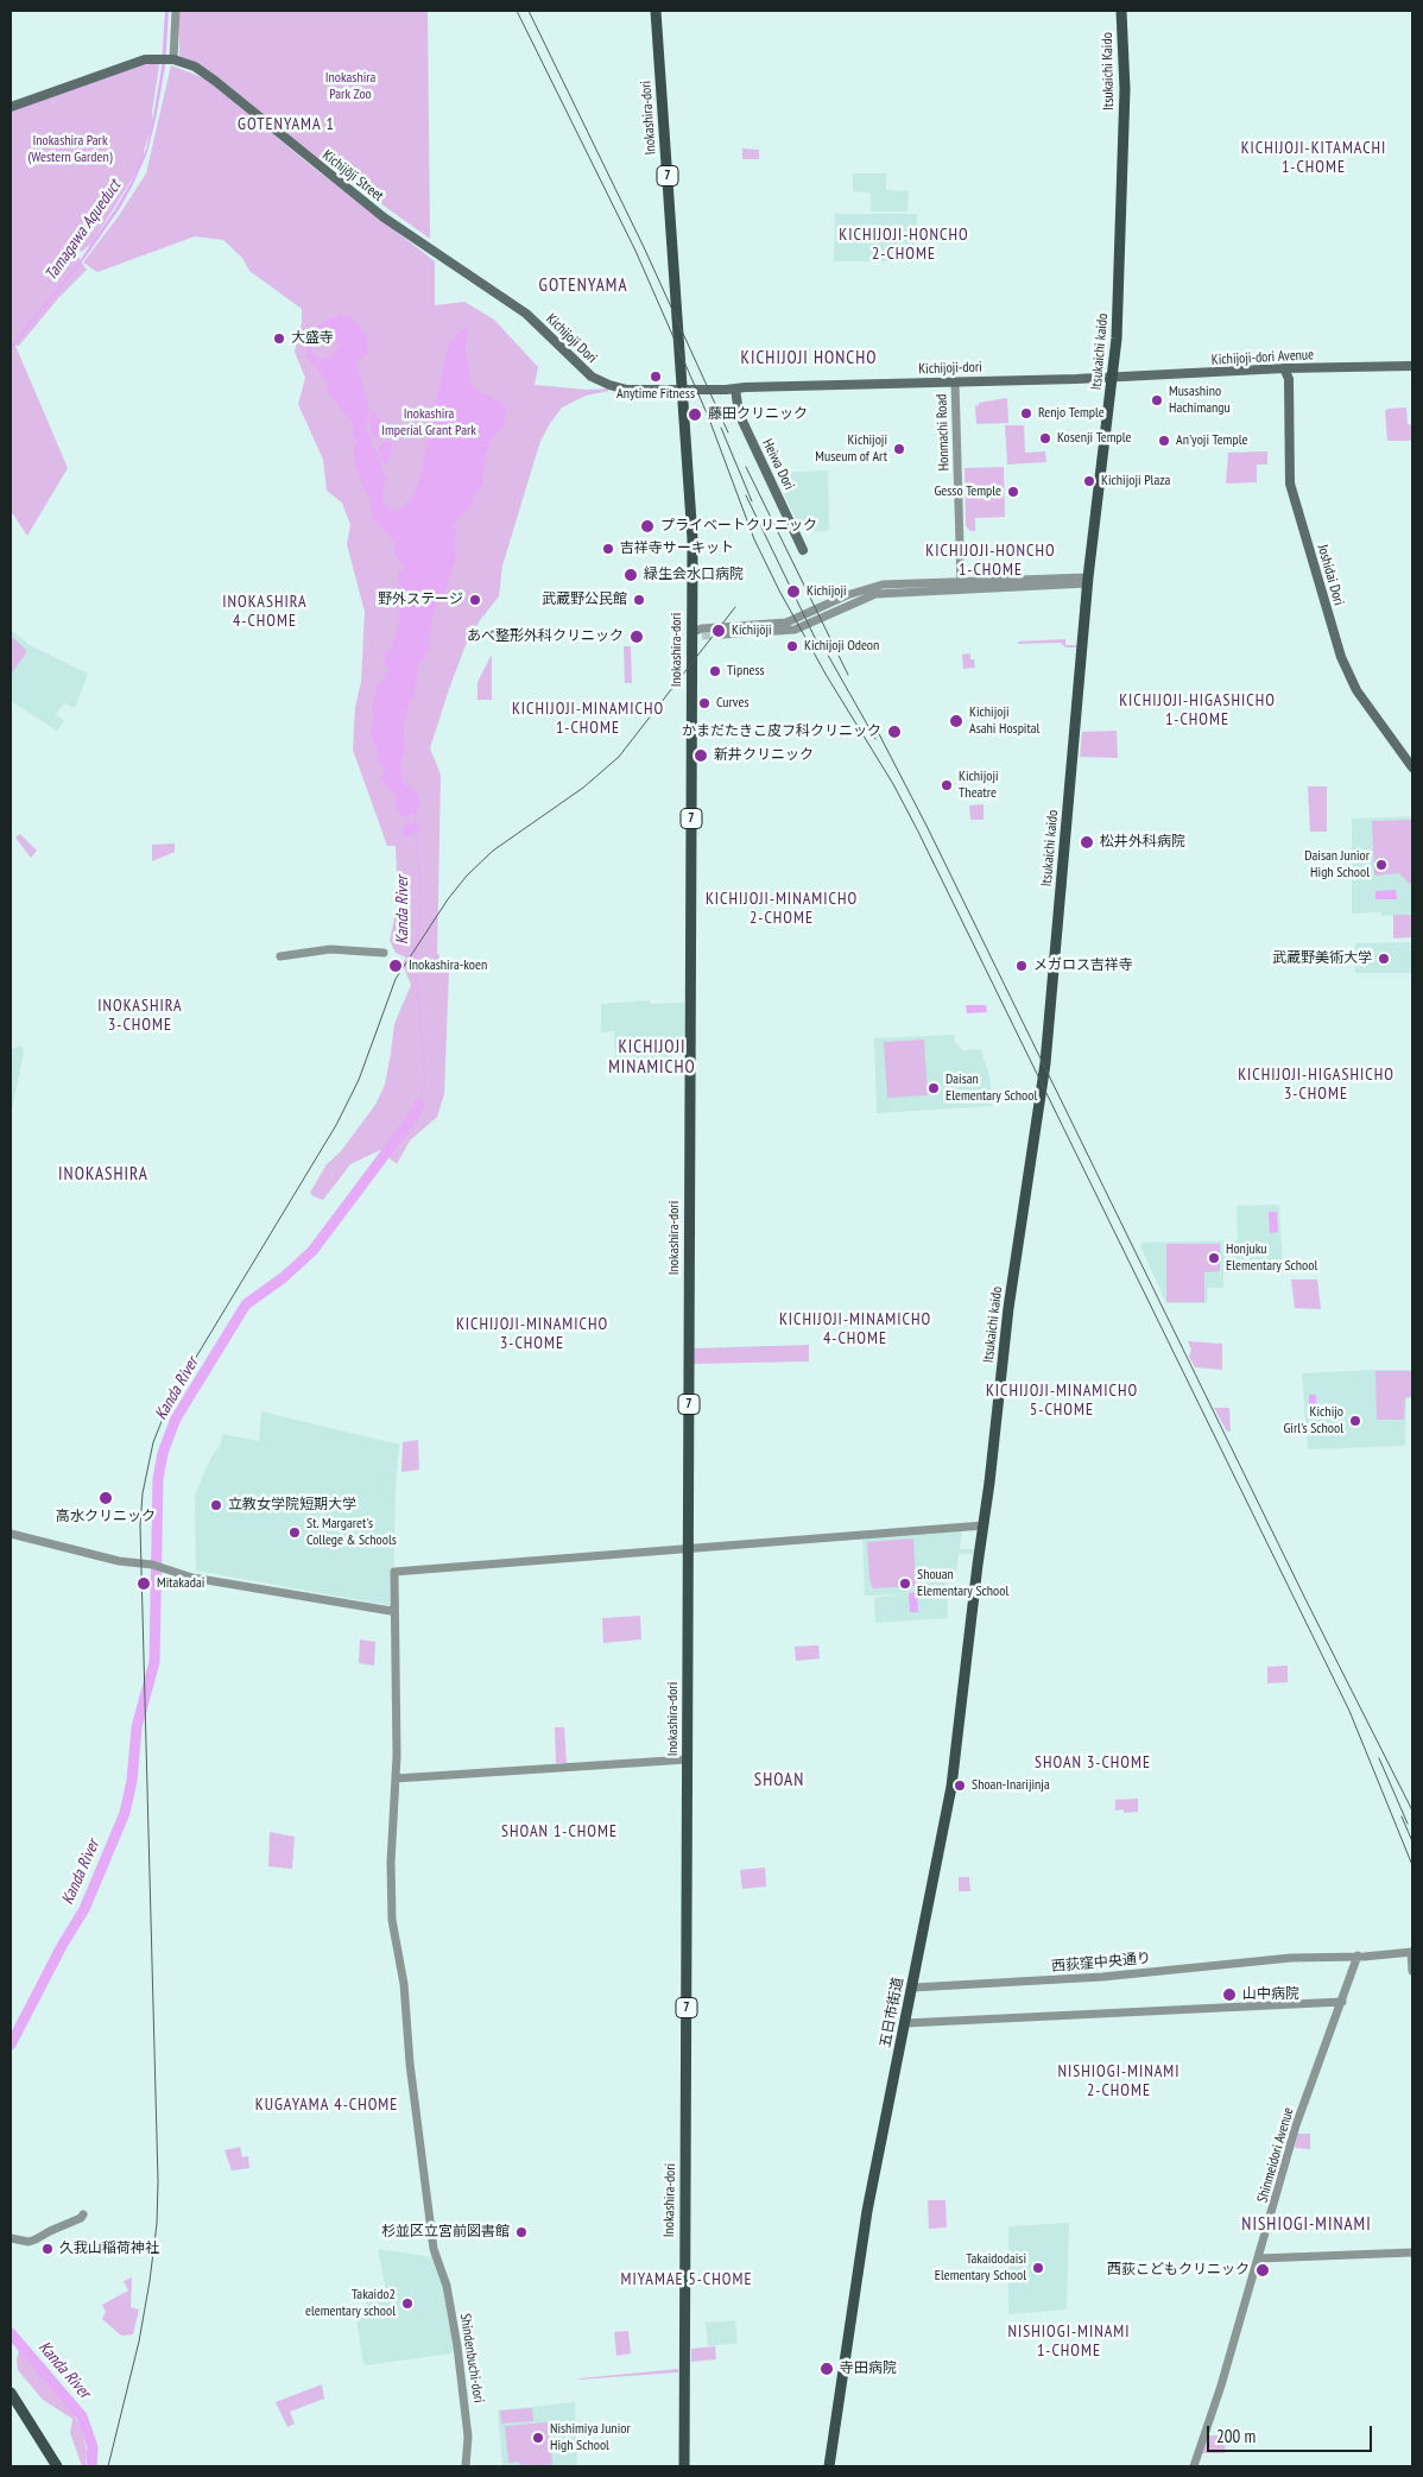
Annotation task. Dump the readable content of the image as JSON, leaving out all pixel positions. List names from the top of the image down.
{
  "streets": {
    "main road": [
      "Inokashira-dori",
      "7",
      "Kichijoji Dori",
      "Itsukaichi kaido",
      "Kichijoji-dori Avenue",
      "Kichijoji-dori",
      "Heiwa Dori",
      "Joshidai Dori",
      "五日市街道"
    ],
    "street": [
      "Honmachi Road",
      "西荻窪中央通り",
      "Shinmeidori Avenue",
      "Shindenbuchi-dori"
    ]
  },
  "crossings": [
    ["Inokashira-dori", "Kichijoji Dori"],
    ["Inokashira-dori", "Shindenbuchi-dori"],
    ["Kichijoji Dori", "Kichijoji-dori"],
    ["Kichijoji Dori", "Heiwa Dori"],
    ["Itsukaichi kaido", "Kichijoji-dori Avenue"],
    ["Itsukaichi kaido", "Kichijoji-dori"],
    ["Itsukaichi kaido", "西荻窪中央通り"],
    ["Itsukaichi kaido", "五日市街道"],
    ["Kichijoji-dori Avenue", "Kichijoji-dori"],
    ["Kichijoji-dori Avenue", "Joshidai Dori"],
    ["Kichijoji-dori", "Honmachi Road"],
    ["Kichijoji-dori", "Heiwa Dori"],
    ["西荻窪中央通り", "五日市街道"],
    ["西荻窪中央通り", "Shinmeidori Avenue"]
  ],
  "districts": [
    "GOTENYAMA 1",
    "KICHIJOJI-KITAMACHI 1-CHOME",
    "KICHIJOJI-HONCHO 2-CHOME",
    "GOTENYAMA",
    "KICHIJOJI HONCHO",
    "KICHIJOJI-HONCHO 1-CHOME",
    "INOKASHIRA 4-CHOME",
    "KICHIJOJI-HIGASHICHO 1-CHOME",
    "KICHIJOJI-MINAMICHO 1-CHOME",
    "KICHIJOJI-MINAMICHO 2-CHOME",
    "INOKASHIRA 3-CHOME",
    "KICHIJOJI MINAMICHO",
    "KICHIJOJI-HIGASHICHO 3-CHOME",
    "INOKASHIRA",
    "KICHIJOJI-MINAMICHO 4-CHOME",
    "KICHIJOJI-MINAMICHO 3-CHOME",
    "KICHIJOJI-MINAMICHO 5-CHOME",
    "SHOAN 3-CHOME",
    "SHOAN",
    "SHOAN 1-CHOME",
    "NISHIOGI-MINAMI 2-CHOME",
    "KUGAYAMA 4-CHOME",
    "NISHIOGI-MINAMI",
    "MIYAMAE 5-CHOME",
    "NISHIOGI-MINAMI 1-CHOME"
  ],
  "water": ["Tamagawa Aqueduct", "Kanda River"],
  "parks": ["Inokashira Park Zoo", "Inokashira Park (Western Garden)", "Inokashira Imperial Grant Park"],
  "places": [
    "大盛寺",
    "Anytime Fitness",
    "Musashino Hachimangu",
    "Renjo Temple",
    "藤田クリニック",
    "Kosenji Temple",
    "An'yoji Temple",
    "Kichijoji Museum of Art",
    "Kichijoji Plaza",
    "Gesso Temple",
    "プライベートクリニック",
    "吉祥寺サーキット",
    "緑生会水口病院",
    "Kichijoji",
    "野外ステージ",
    "武蔵野公民館",
    "Kichijōji",
    "あべ整形外科クリニック",
    "Kichijoji Odeon",
    "Tipness",
    "Curves",
    "Kichijoji Asahi Hospital",
    "かまだたきこ皮フ科クリニック",
    "新井クリニック",
    "Kichijoji Theatre",
    "松井外科病院",
    "Daisan Junior High School",
    "武蔵野美術大学",
    "Inokashira-koen",
    "メガロス吉祥寺",
    "Daisan Elementary School",
    "Honjuku Elementary School",
    "Kichijo Girl's School",
    "高水クリニック",
    "立教女学院短期大学",
    "St. Margaret's College & Schools",
    "Mitakadai",
    "Shouan Elementary School",
    "Shoan-Inarijinja",
    "山中病院",
    "杉並区立宮前図書館",
    "久我山稲荷神社",
    "Takaidodaisi Elementary School",
    "西荻こどもクリニック",
    "Takaido2 elementary school",
    "寺田病院",
    "Nishimiya Junior High School"
  ],
  "scale_bar": "200 m"
}
